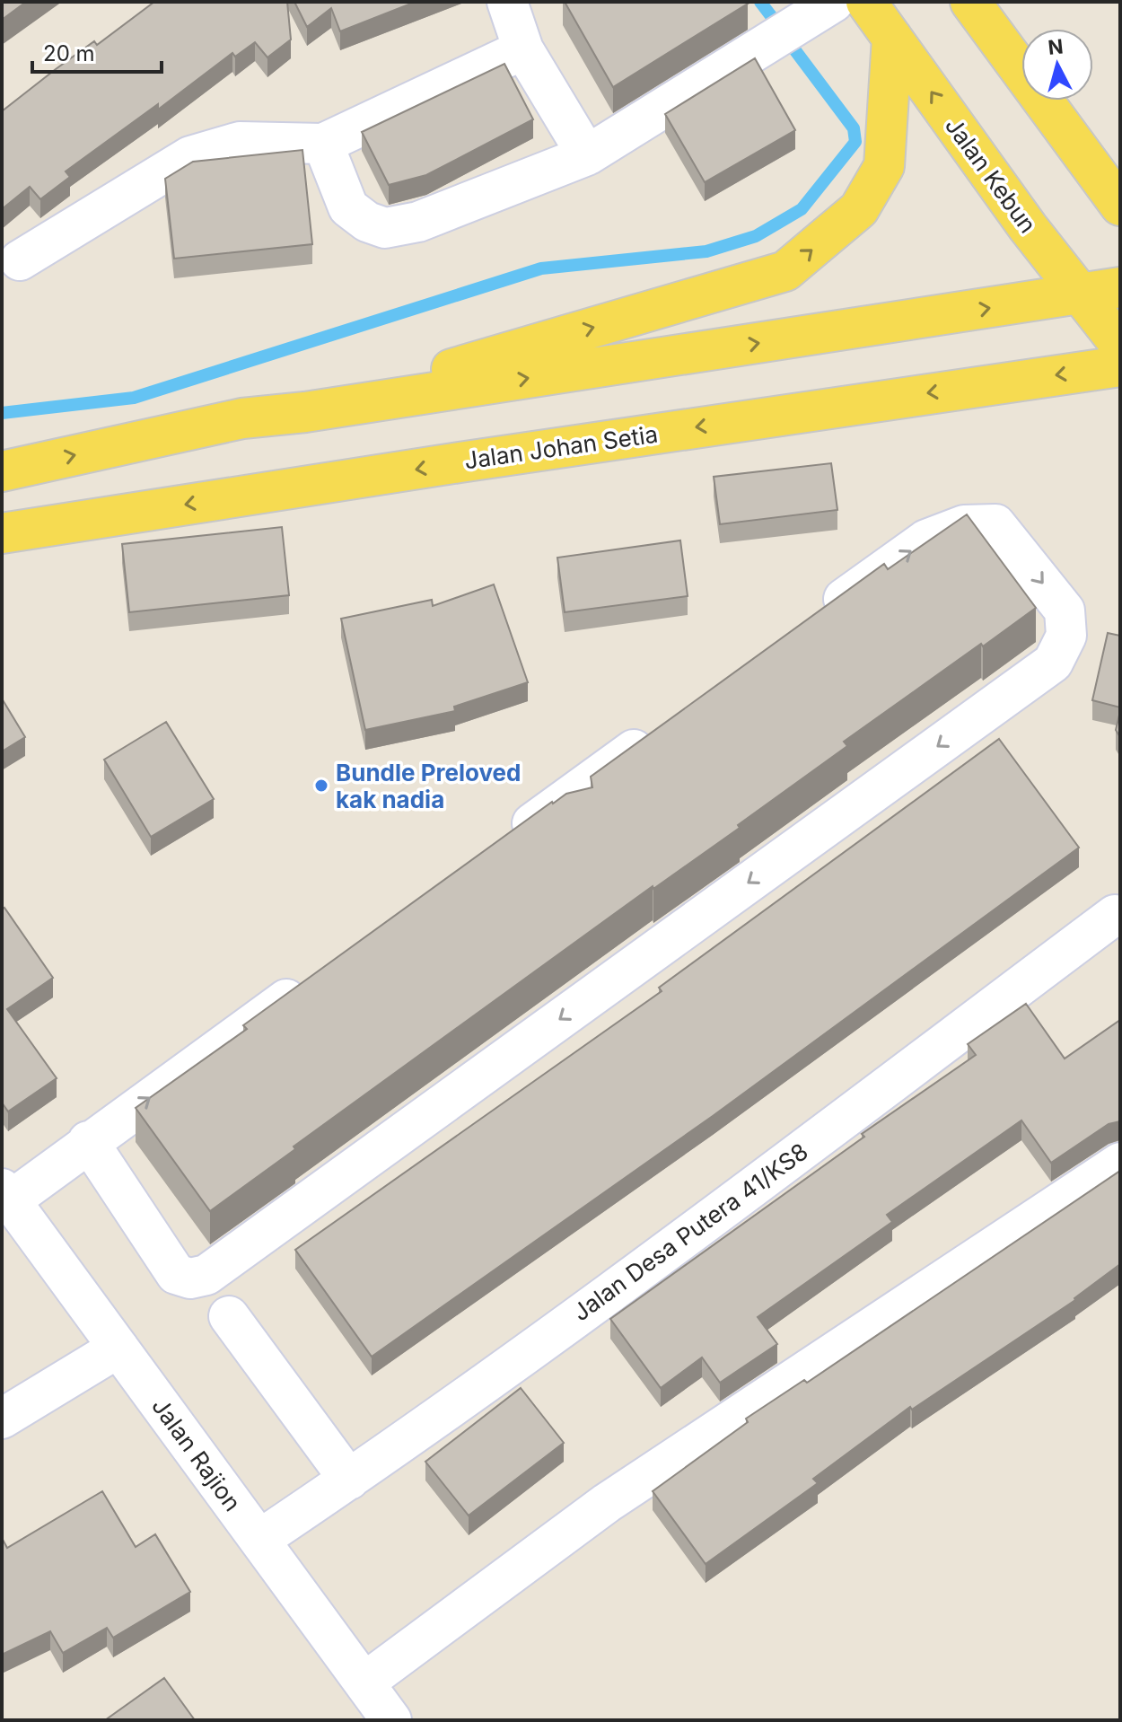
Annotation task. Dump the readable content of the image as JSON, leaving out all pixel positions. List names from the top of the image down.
{
  "streets": {
    "main road": ["Jalan Kebun", "Jalan Johan Setia"],
    "street": ["Jalan Desa Putera 41/KS8", "Jalan Rajion"]
  },
  "crossings": [
    ["Jalan Desa Putera 41/KS8", "Jalan Rajion"]
  ],
  "places": ["Bundle Preloved kak nadia"],
  "scale_bar": "20 m",
  "north": "top"
}
